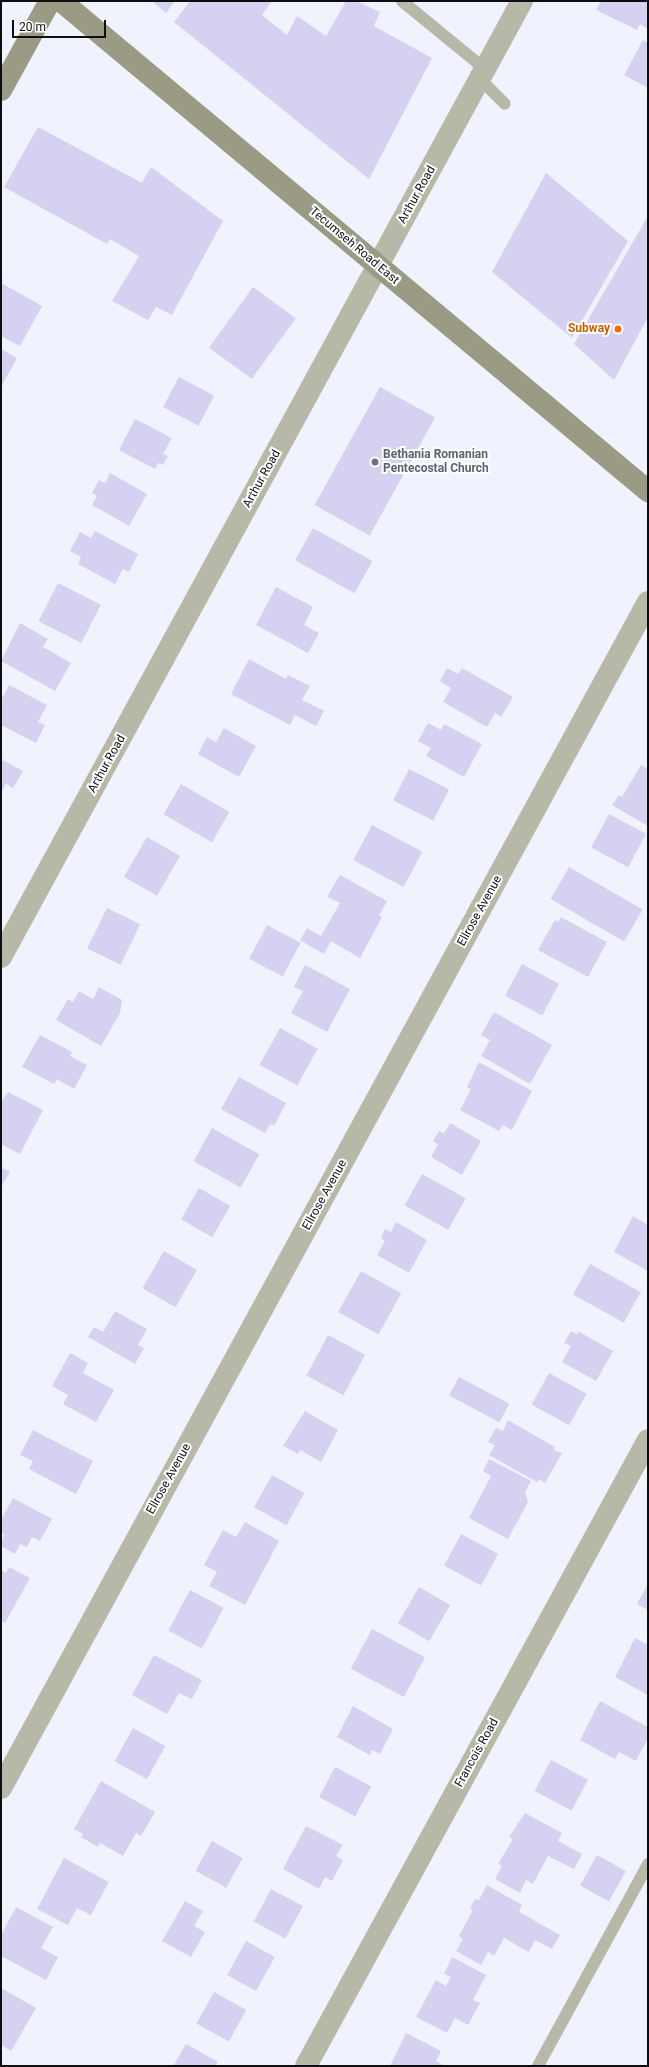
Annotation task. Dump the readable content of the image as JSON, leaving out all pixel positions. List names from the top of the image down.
{
  "streets": {
    "main road": ["Tecumseh Road East"],
    "street": ["Arthur Road", "Ellrose Avenue", "Francois Road"]
  },
  "crossings": [
    ["Arthur Road", "Tecumseh Road East"]
  ],
  "places": ["Subway", "Bethania Romanian Pentecostal Church"],
  "scale_bar": "20 m"
}
